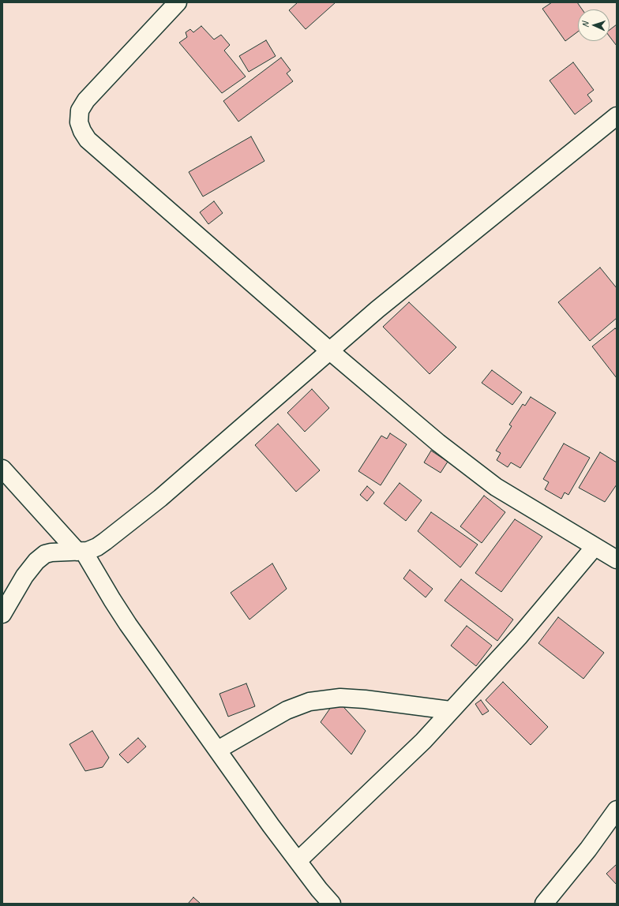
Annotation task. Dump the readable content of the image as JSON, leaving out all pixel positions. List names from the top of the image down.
{
  "north": "left"
}
